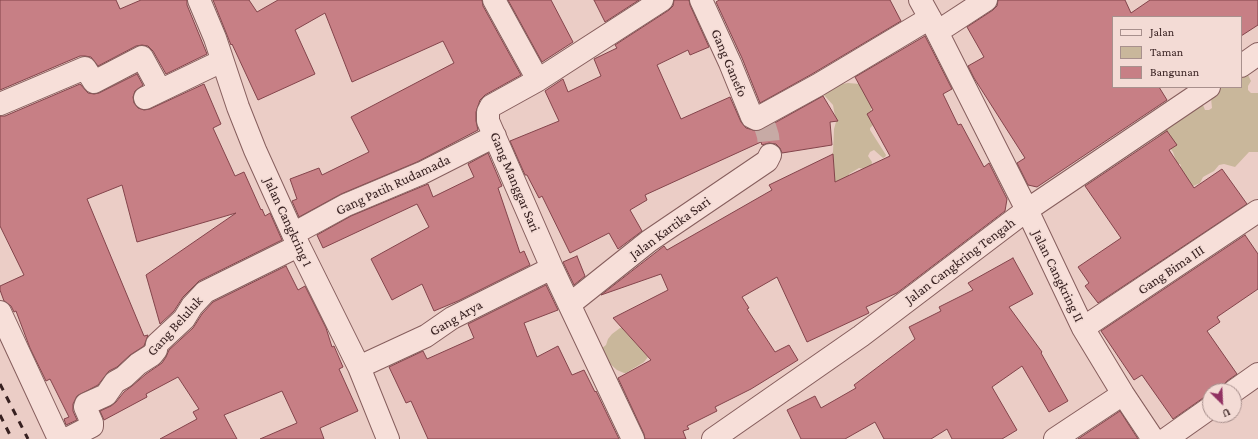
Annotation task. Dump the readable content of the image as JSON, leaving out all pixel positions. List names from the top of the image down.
{
  "streets": {
    "street": [
      "Gang Ganefo",
      "Gang Manggar Sari",
      "Gang Patih Rudamada",
      "Jalan Cangkring 1",
      "Jalan Kartika Sari",
      "Jalan Cangkring Tengah",
      "Gang Bima III",
      "Jalan Cangkring II",
      "Gang Arya",
      "Gang Beluluk"
    ]
  },
  "crossings": [
    ["Gang Ganefo", "Jalan Cangkring II"],
    ["Gang Manggar Sari", "Gang Patih Rudamada"],
    ["Gang Manggar Sari", "Jalan Kartika Sari"],
    ["Gang Manggar Sari", "Gang Arya"],
    ["Gang Patih Rudamada", "Jalan Cangkring 1"],
    ["Gang Patih Rudamada", "Gang Beluluk"],
    ["Jalan Cangkring 1", "Gang Arya"],
    ["Jalan Cangkring 1", "Gang Beluluk"],
    ["Jalan Cangkring Tengah", "Jalan Cangkring II"],
    ["Gang Bima III", "Jalan Cangkring II"]
  ],
  "legend": ["Jalan", "Taman", "Bangunan"],
  "north": "bottom right"
}
